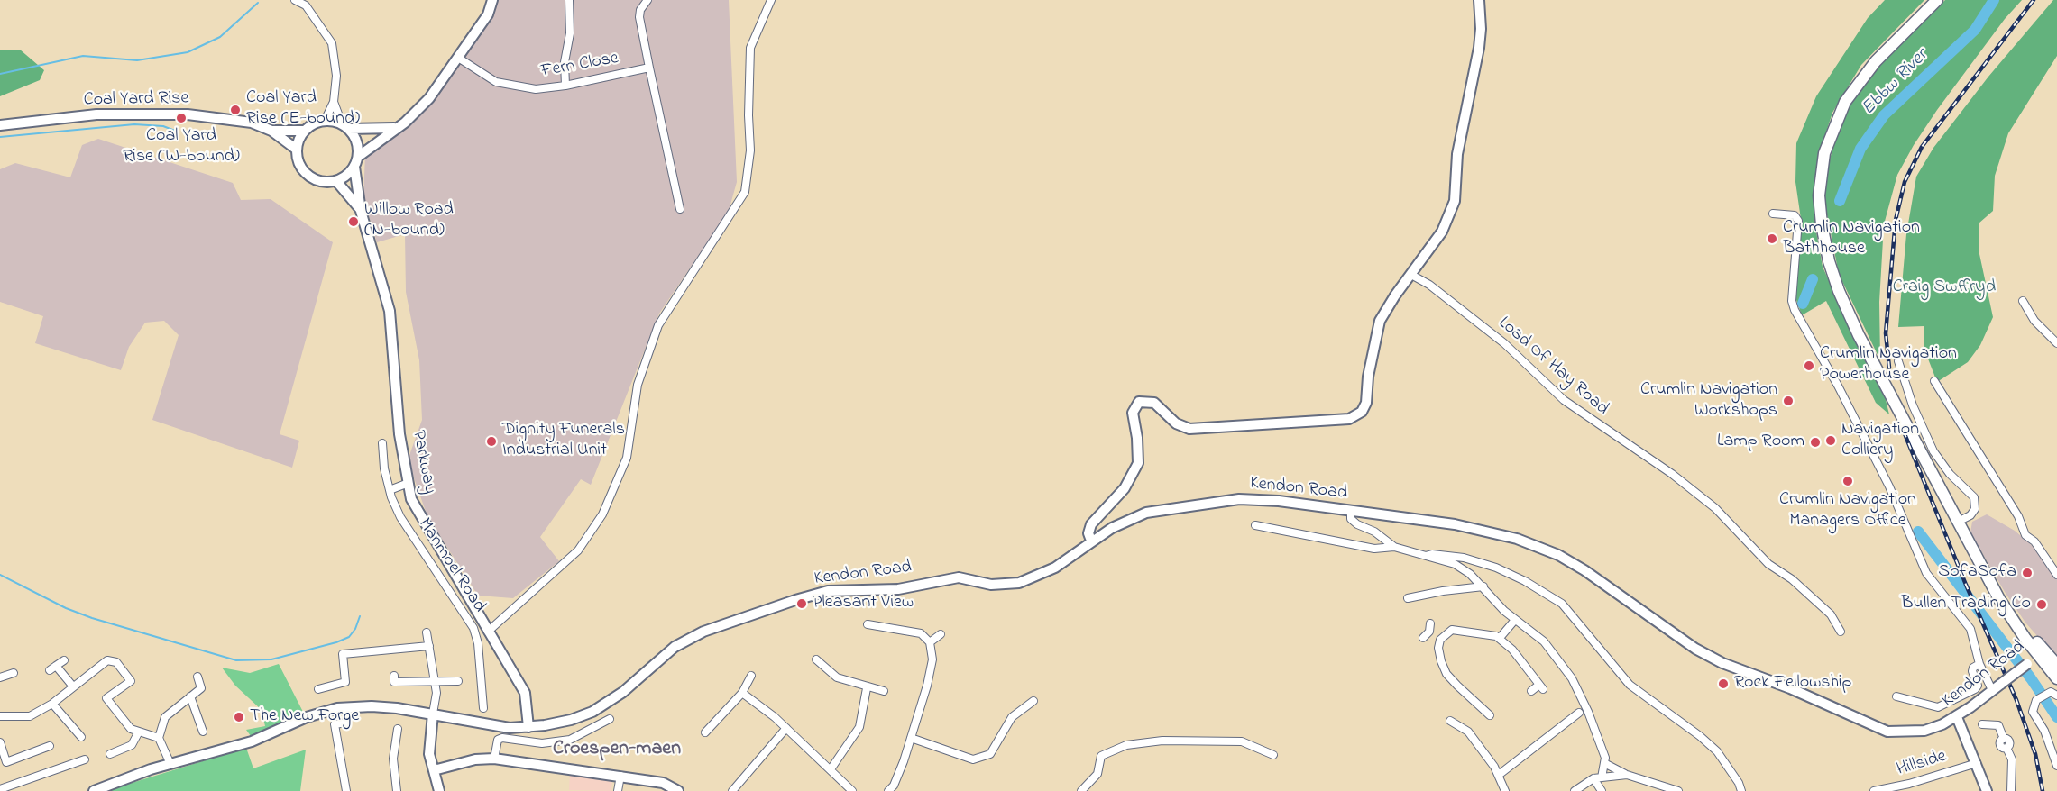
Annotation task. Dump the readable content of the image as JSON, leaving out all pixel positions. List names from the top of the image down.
{
  "streets": {
    "main road": ["Coal Yard Rise", "Parkway", "Kendon Road"],
    "street": [
      "Fern Close",
      "Load Of Hay Road",
      "Manmoel Road",
      "Hillside"
    ]
  },
  "crossings": [
    ["Coal Yard Rise", "Parkway"],
    ["Parkway", "Kendon Road"]
  ],
  "districts": ["Croespen-maen"],
  "water": ["Ebbw River"],
  "parks": ["Craig Swffryd"],
  "places": [
    "Coal Yard Rise (E-bound)",
    "Coal Yard Rise (W-bound)",
    "Willow Road (N-bound)",
    "Crumlin Navigation Bathhouse",
    "Crumlin Navigation Powerhouse",
    "Crumlin Navigation Workshops",
    "Navigation Colliery",
    "Dignity Funerals Industrial Unit",
    "Lamp Room",
    "Crumlin Navigation Managers Office",
    "SofaSofa",
    "Pleasant View",
    "Bullen Trading Co",
    "Rock Fellowship",
    "The New Forge"
  ]
}
